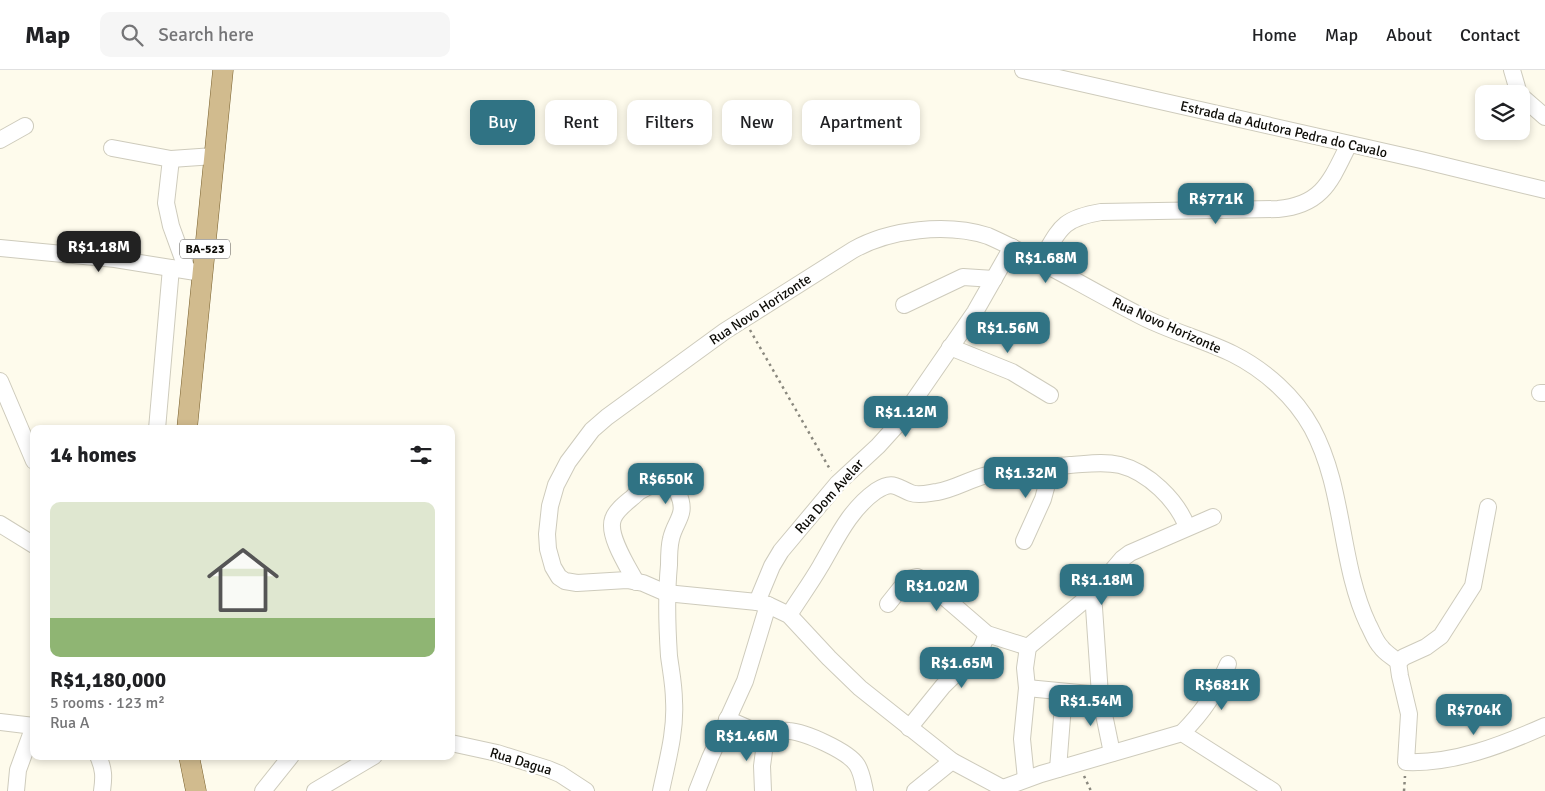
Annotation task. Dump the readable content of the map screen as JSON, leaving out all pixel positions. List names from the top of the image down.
{
  "streets": {
    "main road": ["BA-523"],
    "street": [
      "Estrada da Adutora Pedra do Cavalo",
      "Rua Novo Horizonte",
      "Rua Dom Avelar",
      "Rua Dagua"
    ]
  },
  "crossings": [
    ["Rua Novo Horizonte", "Rua Dom Avelar"]
  ],
  "page": {
    "header": "Map",
    "search": "Search here",
    "nav": [
      "Home",
      "Map",
      "About",
      "Contact"
    ],
    "chip": [
      "Buy",
      "Rent",
      "Filters",
      "New",
      "Apartment"
    ],
    "price": [
      "R$771K",
      "R$1.18M",
      "R$1.68M",
      "R$1.56M",
      "R$1.12M",
      "R$1.32M",
      "R$650K",
      "R$1.18M",
      "R$1.02M",
      "R$1.65M",
      "R$681K",
      "R$1.54M",
      "R$704K",
      "R$1.46M"
    ],
    "heading": "14 homes",
    "list": [
      {
        "name": "R$1,180,000",
        "note": "5 rooms · 123 m² · Rua A"
      }
    ]
  }
}
